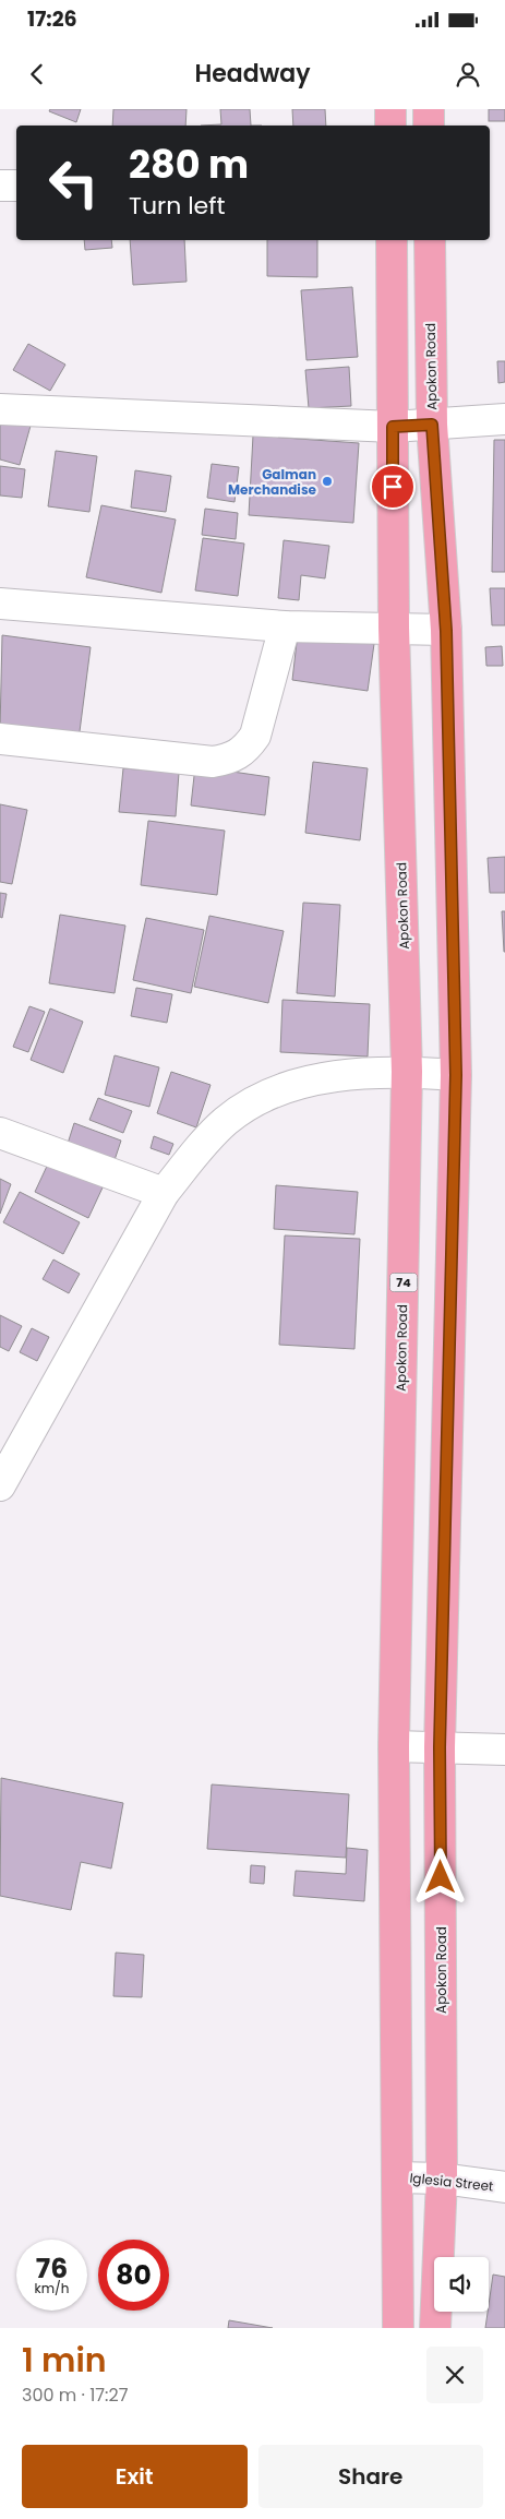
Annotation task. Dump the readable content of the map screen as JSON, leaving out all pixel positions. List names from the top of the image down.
{
  "streets": {
    "highway": ["Apokon Road", "74"],
    "street": ["Iglesia Street"]
  },
  "crossings": [
    ["Apokon Road", "Iglesia Street"]
  ],
  "places": ["Galman Merchandise"],
  "page": {
    "status": "17:26",
    "header": "Headway",
    "turn": ["280 m", "Turn left"],
    "speed": "76 km/h",
    "limit": "80",
    "heading": ["1 min", "300 m · 17:27"],
    "buttons": ["Exit", "Share"]
  }
}
